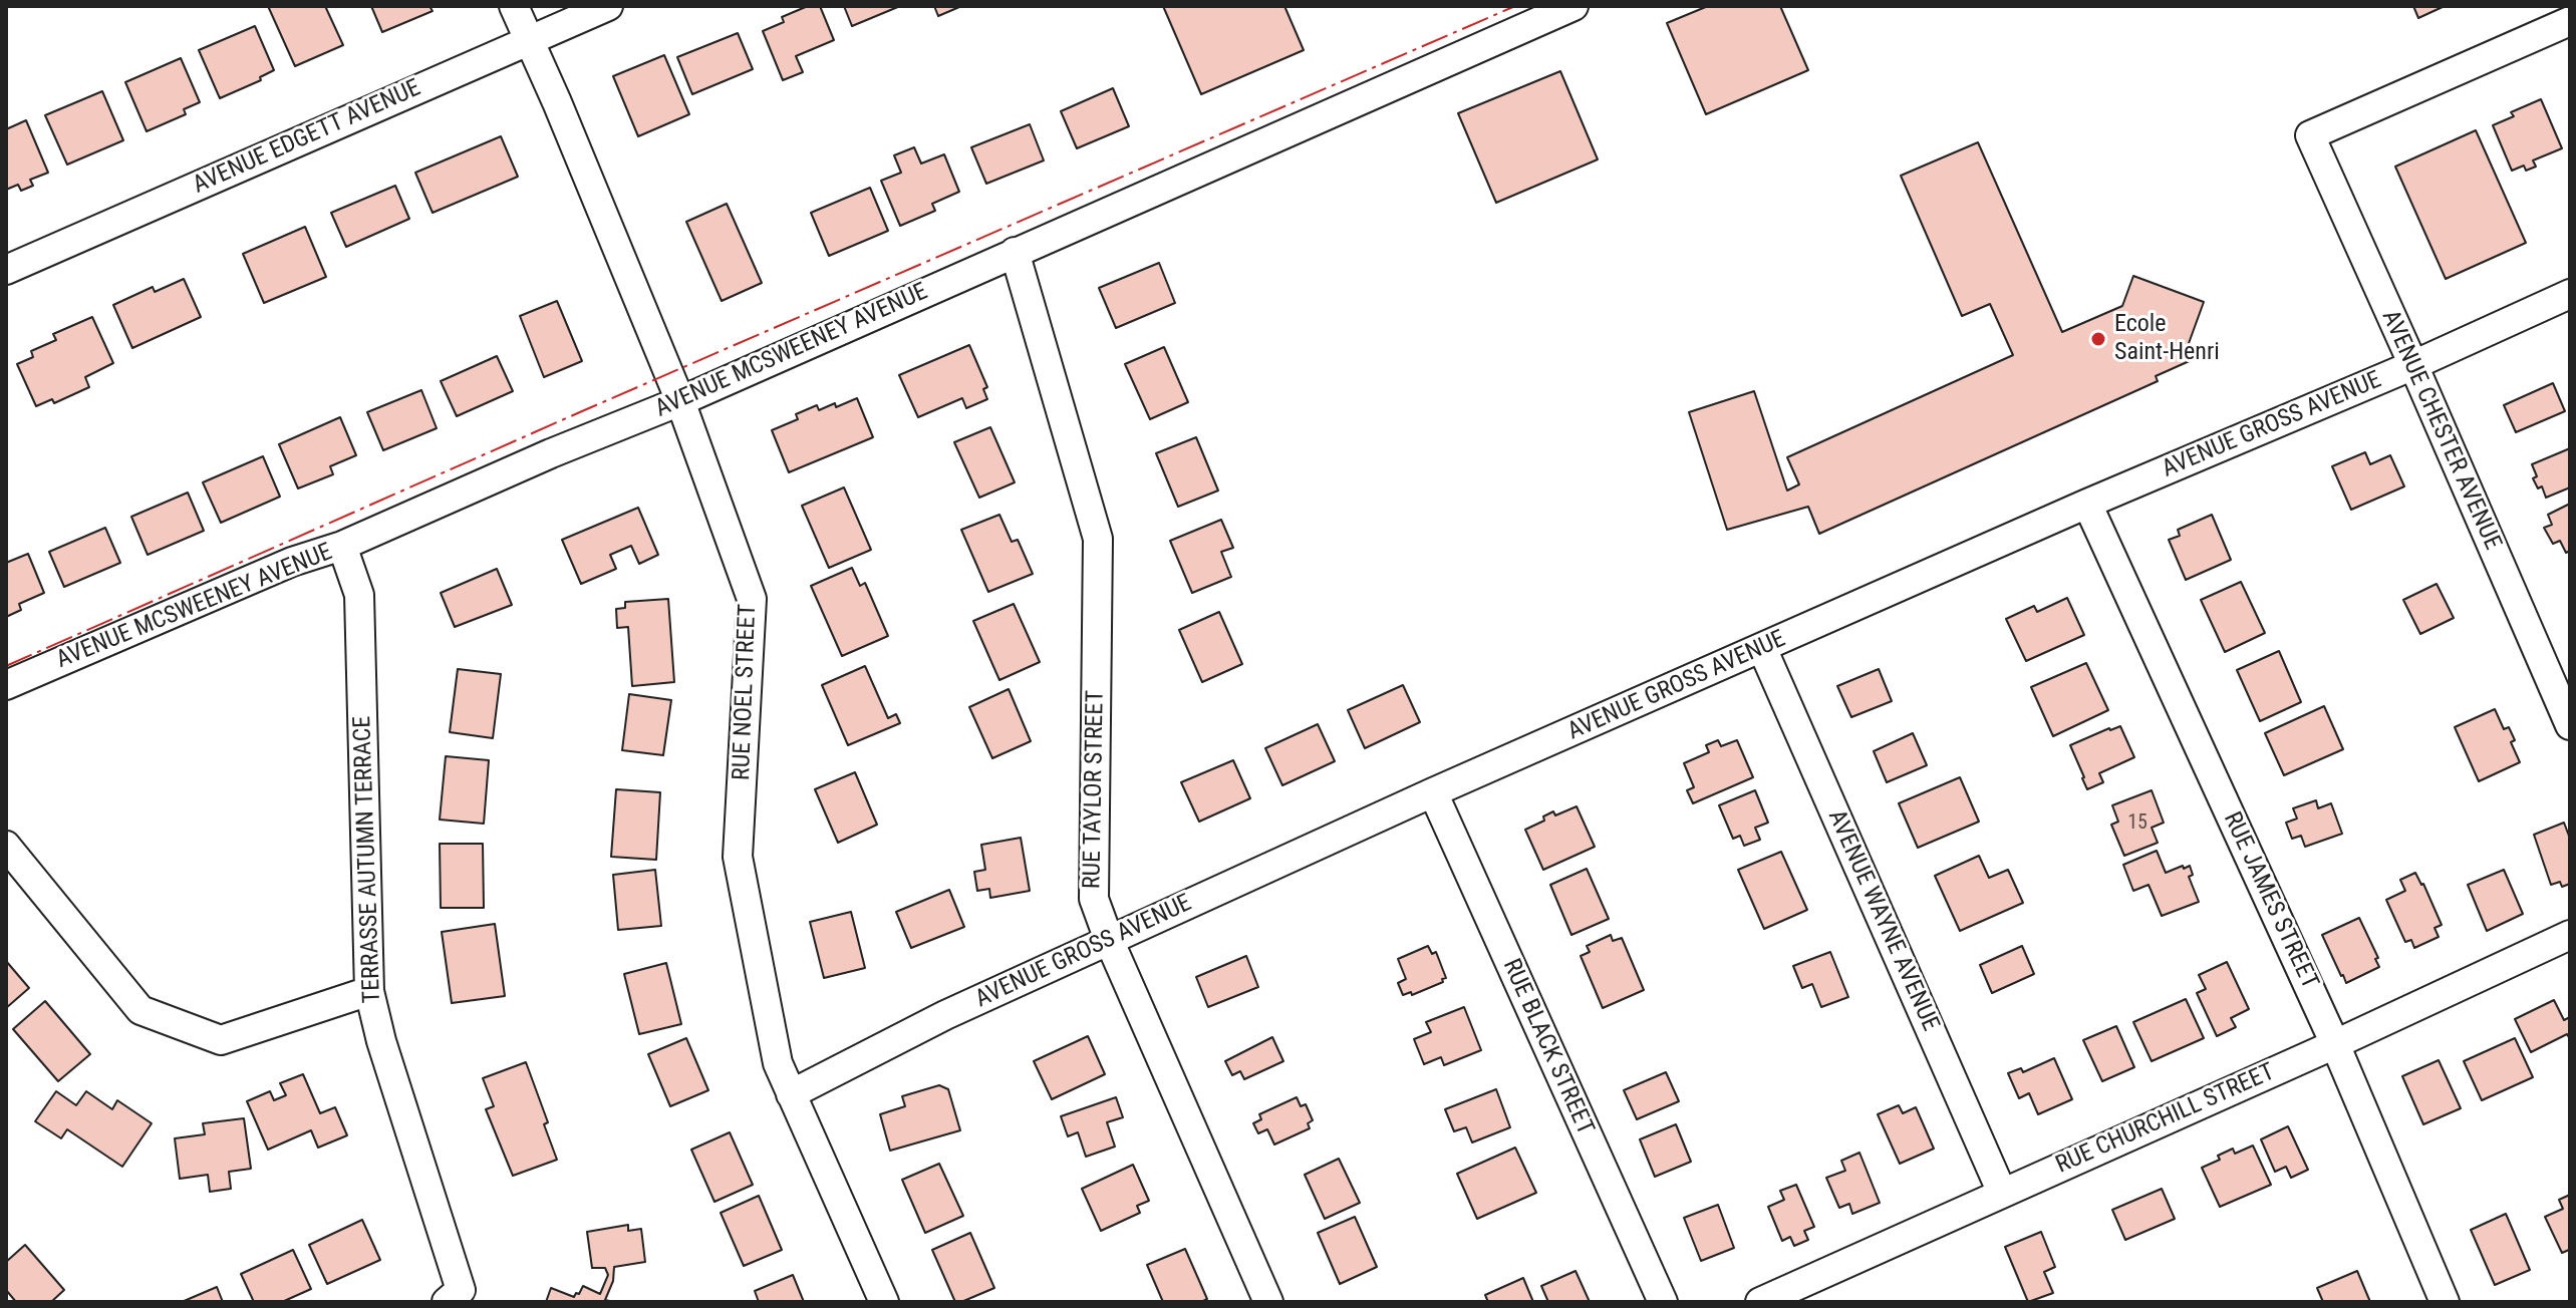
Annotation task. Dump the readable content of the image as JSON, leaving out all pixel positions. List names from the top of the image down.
{
  "streets": {
    "street": [
      "AVENUE EDGETT AVENUE",
      "AVENUE MCSWEENEY AVENUE",
      "AVENUE GROSS AVENUE",
      "AVENUE CHESTER AVENUE",
      "RUE NOEL STREET",
      "RUE TAYLOR STREET",
      "TERRASSE AUTUMN TERRACE",
      "RUE JAMES STREET",
      "AVENUE WAYNE AVENUE",
      "RUE BLACK STREET",
      "RUE CHURCHILL STREET"
    ]
  },
  "crossings": [
    ["AVENUE EDGETT AVENUE", "RUE NOEL STREET"],
    ["AVENUE MCSWEENEY AVENUE", "RUE NOEL STREET"],
    ["AVENUE MCSWEENEY AVENUE", "RUE TAYLOR STREET"],
    ["AVENUE MCSWEENEY AVENUE", "TERRASSE AUTUMN TERRACE"],
    ["AVENUE GROSS AVENUE", "AVENUE CHESTER AVENUE"],
    ["AVENUE GROSS AVENUE", "RUE NOEL STREET"],
    ["AVENUE GROSS AVENUE", "RUE TAYLOR STREET"],
    ["AVENUE GROSS AVENUE", "RUE JAMES STREET"],
    ["AVENUE GROSS AVENUE", "AVENUE WAYNE AVENUE"],
    ["AVENUE GROSS AVENUE", "RUE BLACK STREET"],
    ["RUE JAMES STREET", "RUE CHURCHILL STREET"],
    ["AVENUE WAYNE AVENUE", "RUE CHURCHILL STREET"]
  ],
  "places": ["Ecole Saint-Henri"],
  "house_numbers": ["15"]
}
